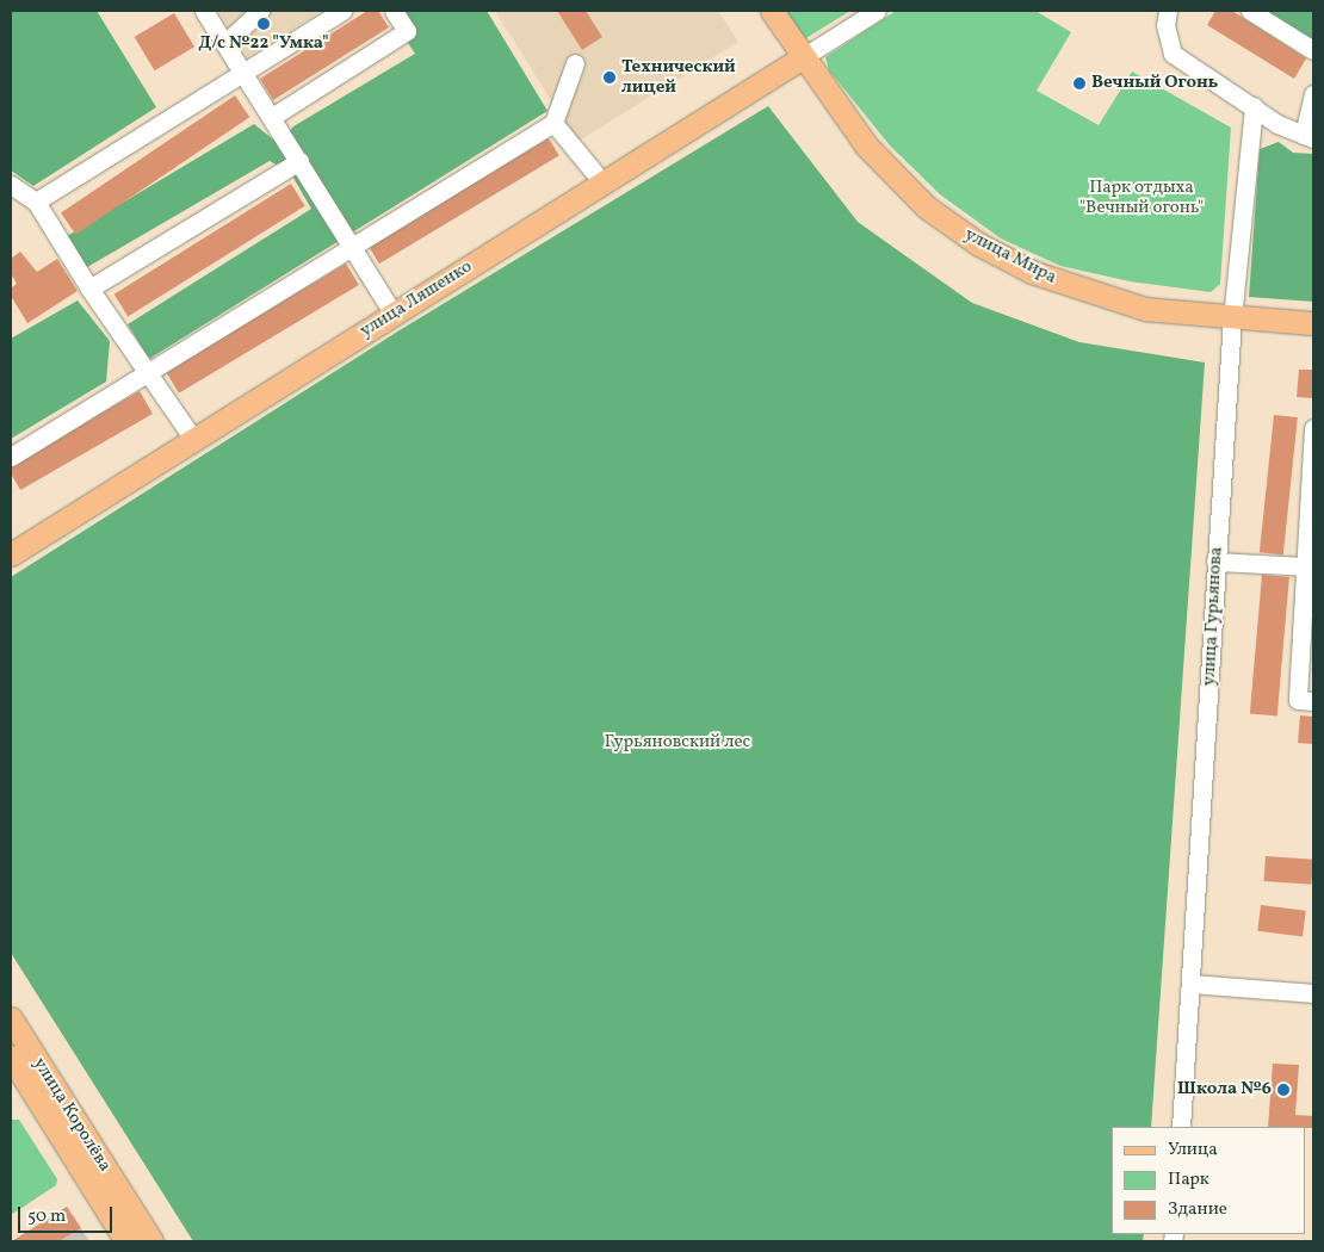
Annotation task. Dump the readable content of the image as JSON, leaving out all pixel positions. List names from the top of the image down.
{
  "streets": {
    "main road": ["улица Мира", "улица Ляшенко", "улица Королёва"],
    "street": ["улица Гурьянова"]
  },
  "crossings": [
    ["улица Мира", "улица Ляшенко"],
    ["улица Мира", "улица Гурьянова"]
  ],
  "parks": ["Парк отдыха \"Вечный огонь\"", "Гурьяновский лес"],
  "places": [
    "Д/с №22 \"Умка\"",
    "Технический лицей",
    "Вечный Огонь",
    "Школа №6"
  ],
  "legend": ["Улица", "Парк", "Здание"],
  "scale_bar": "50 m"
}
